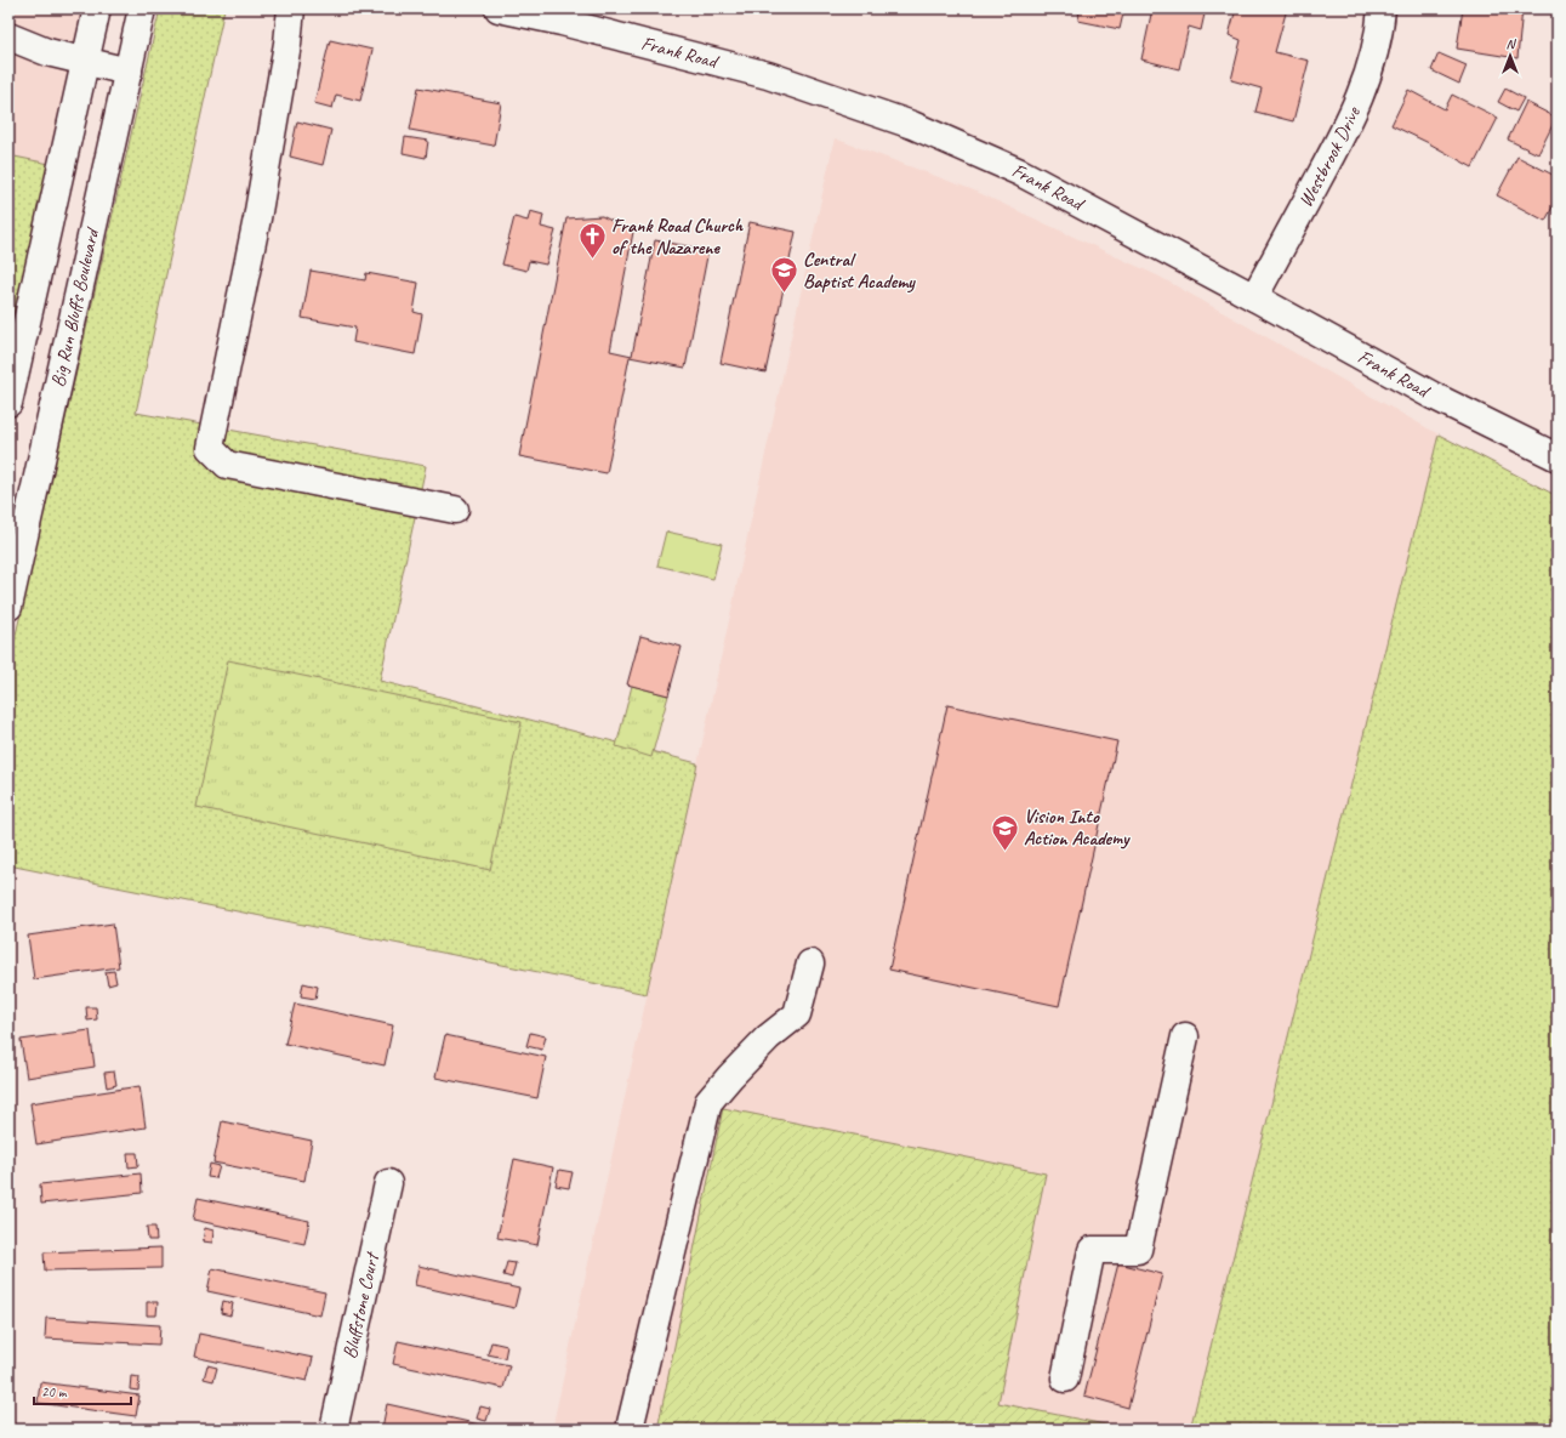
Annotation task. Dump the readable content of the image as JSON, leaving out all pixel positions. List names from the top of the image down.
{
  "streets": {
    "street": [
      "Frank Road",
      "Westbrook Drive",
      "Big Run Bluffs Boulevard",
      "Bluffstone Court"
    ]
  },
  "crossings": [
    ["Frank Road", "Westbrook Drive"]
  ],
  "places": {
    "church": ["Frank Road Church of the Nazarene"],
    "school or university": ["Central Baptist Academy", "Vision Into Action Academy"]
  },
  "scale_bar": "20 m",
  "north": "top"
}
